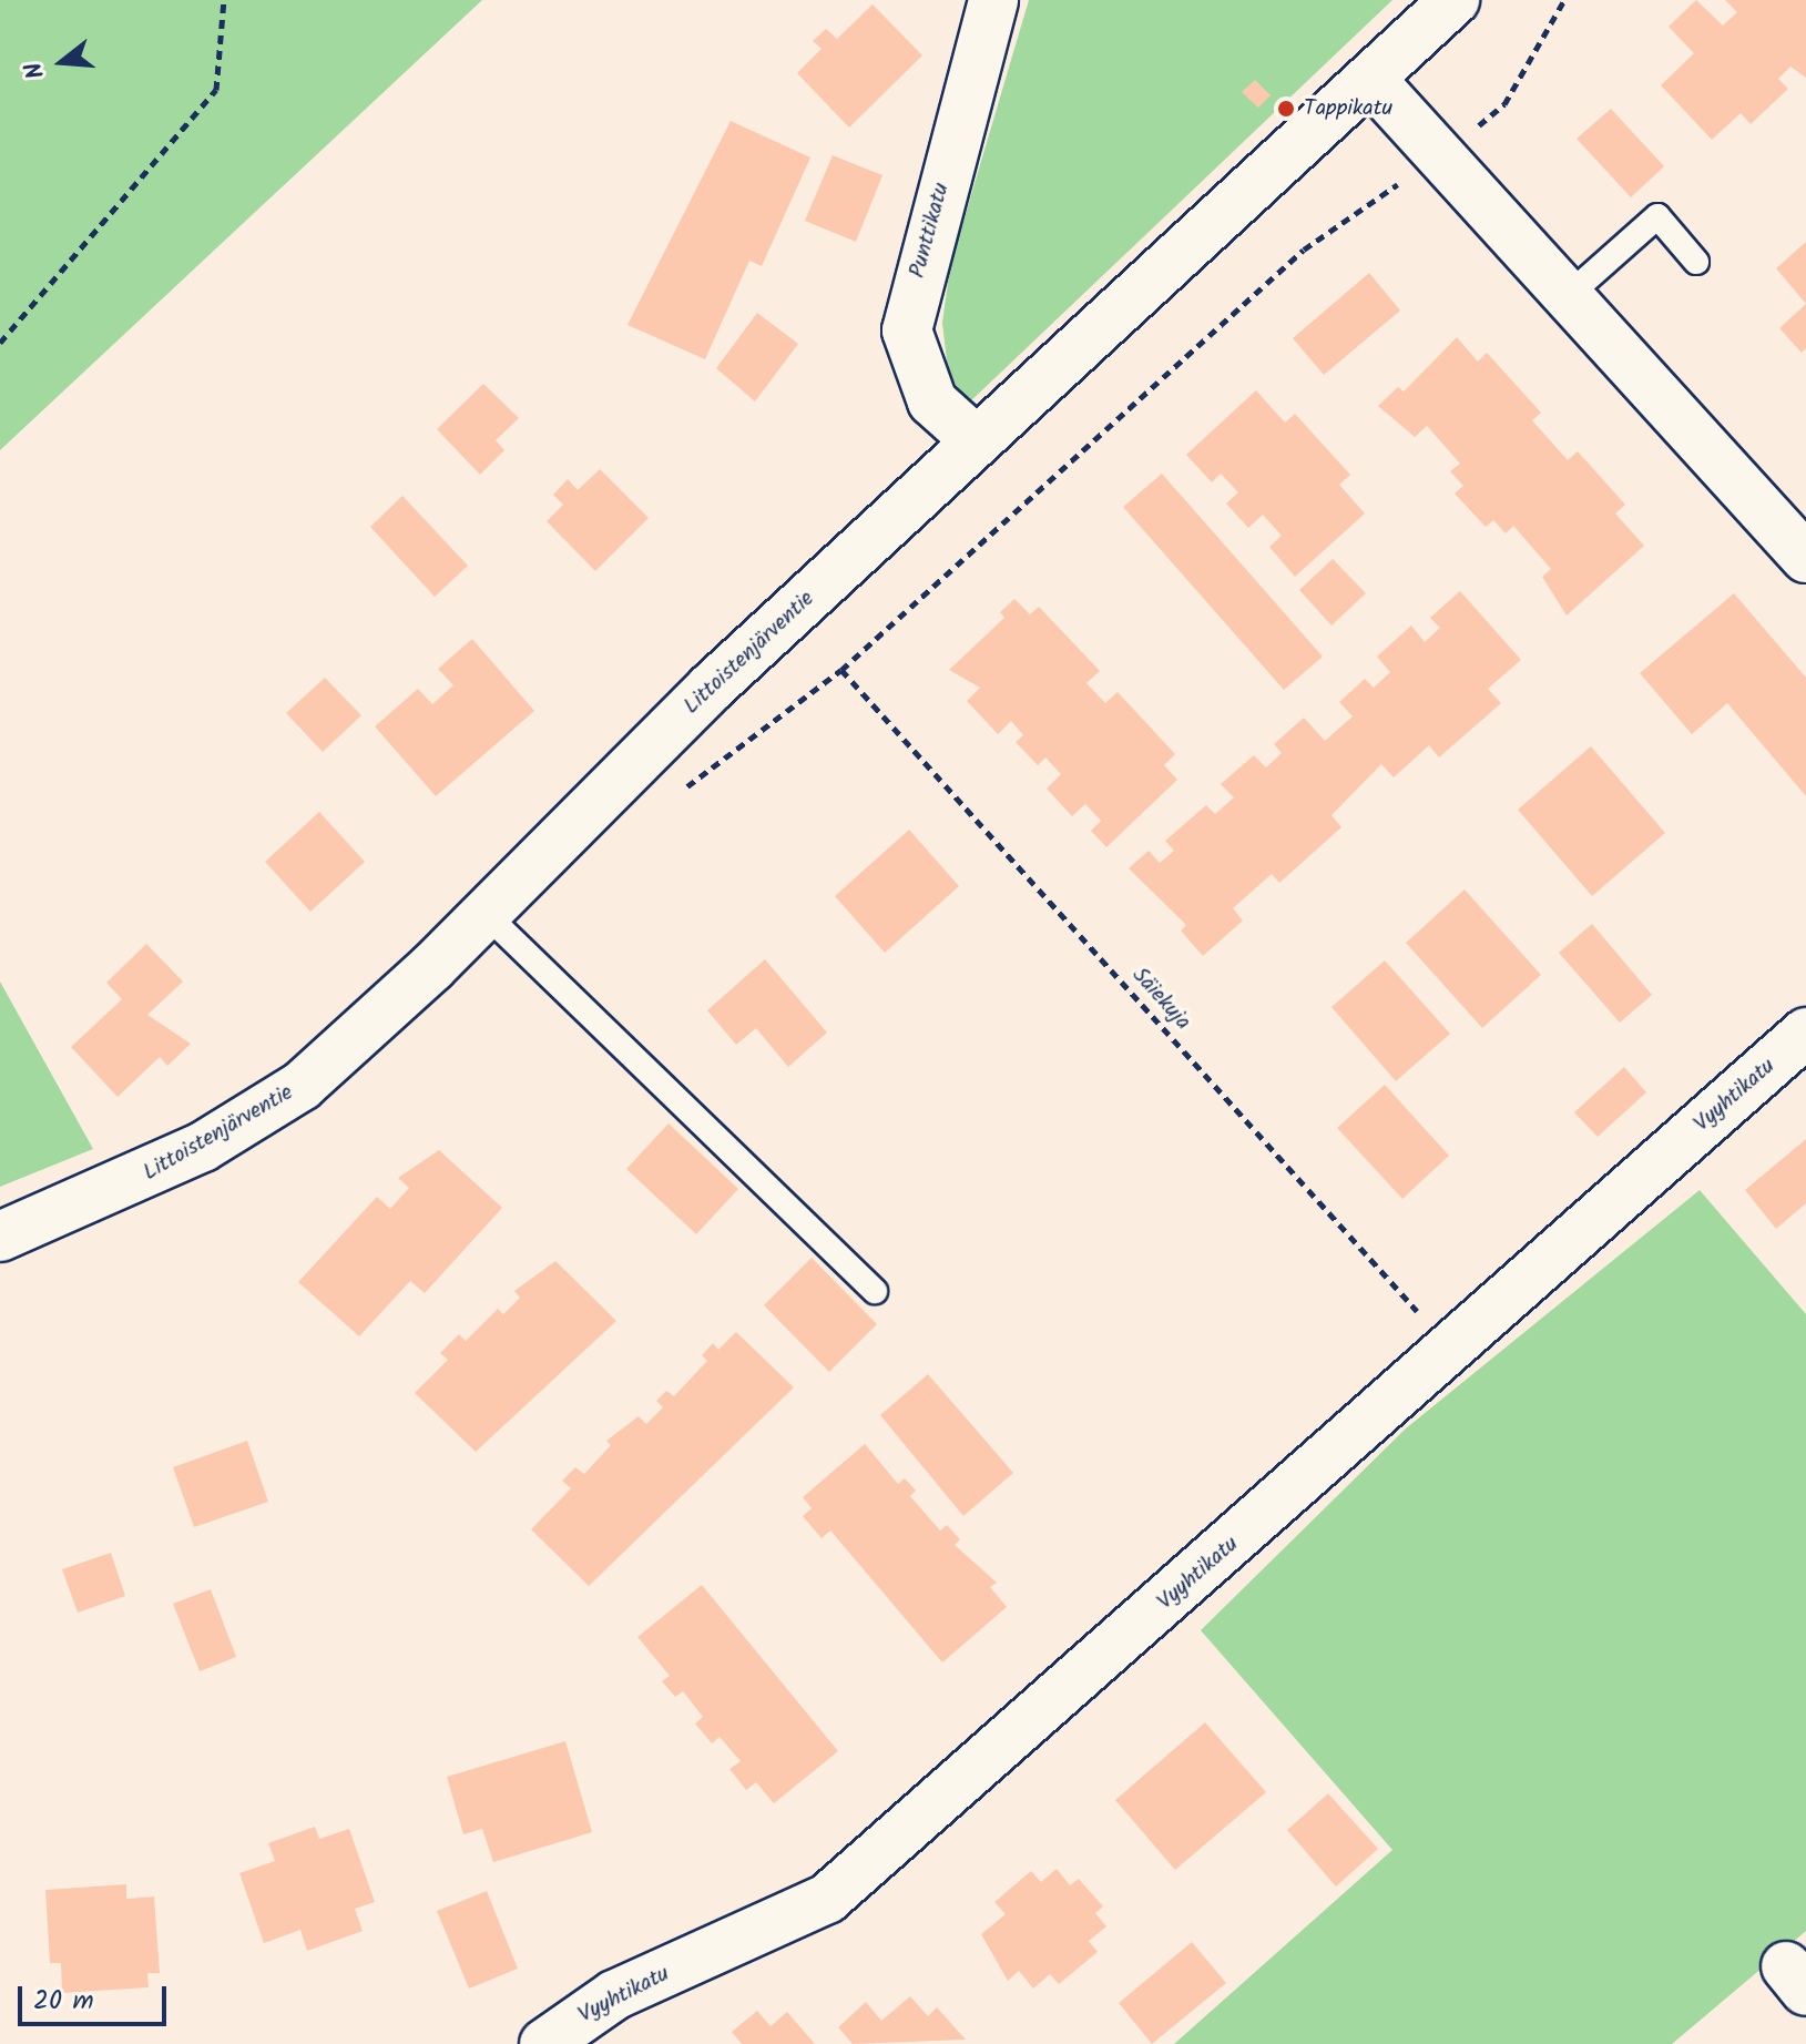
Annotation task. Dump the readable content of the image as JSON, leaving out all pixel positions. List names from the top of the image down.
{
  "streets": {
    "street": ["Punttikatu", "Littoistenjärventie", "Vyyhtikatu"],
    "path": ["Säiekuja"]
  },
  "crossings": [
    ["Punttikatu", "Littoistenjärventie"],
    ["Säiekuja", "Vyyhtikatu"]
  ],
  "places": ["Tappikatu"],
  "scale_bar": "20 m",
  "north": "left"
}
